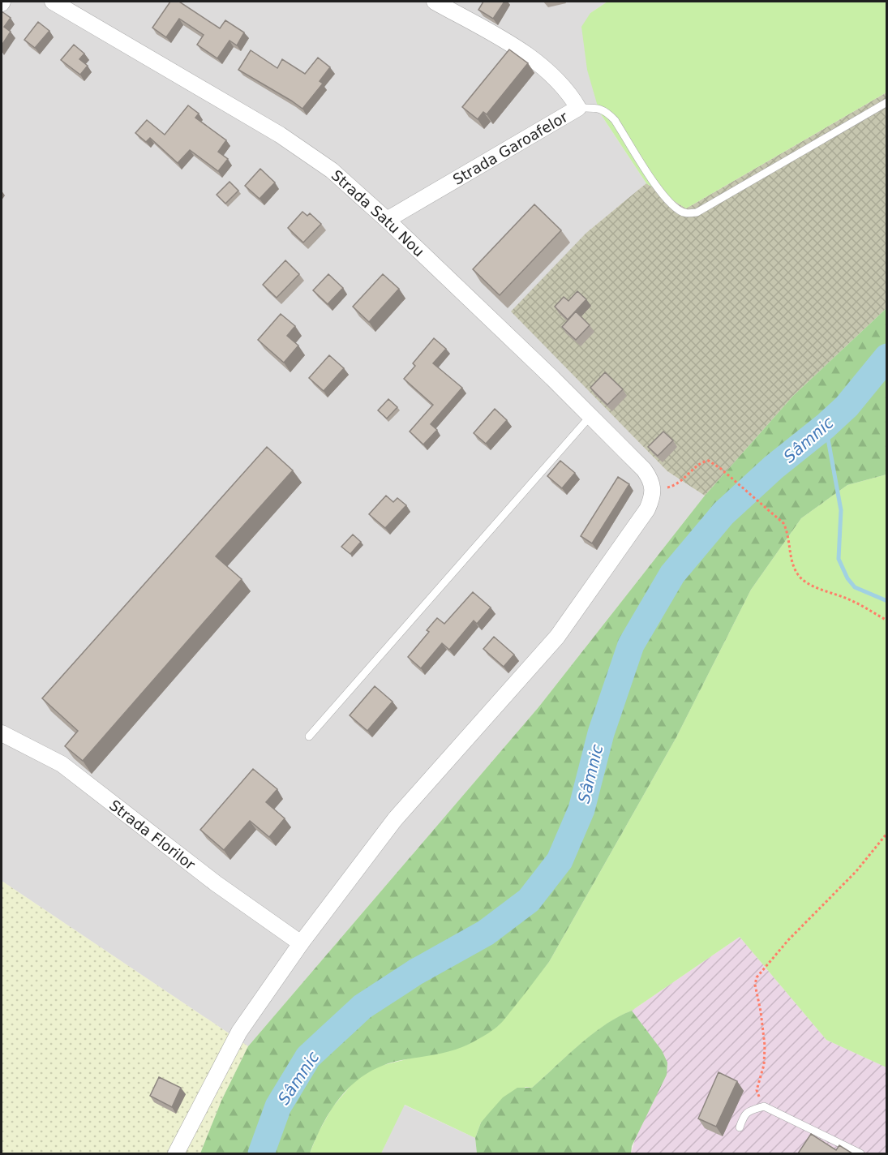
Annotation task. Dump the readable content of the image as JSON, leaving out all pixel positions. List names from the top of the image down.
{
  "streets": {
    "street": ["Strada Garoafelor", "Strada Satu Nou", "Strada Florilor"]
  },
  "crossings": [
    ["Strada Garoafelor", "Strada Satu Nou"]
  ],
  "water": ["Sâmnic"]
}
